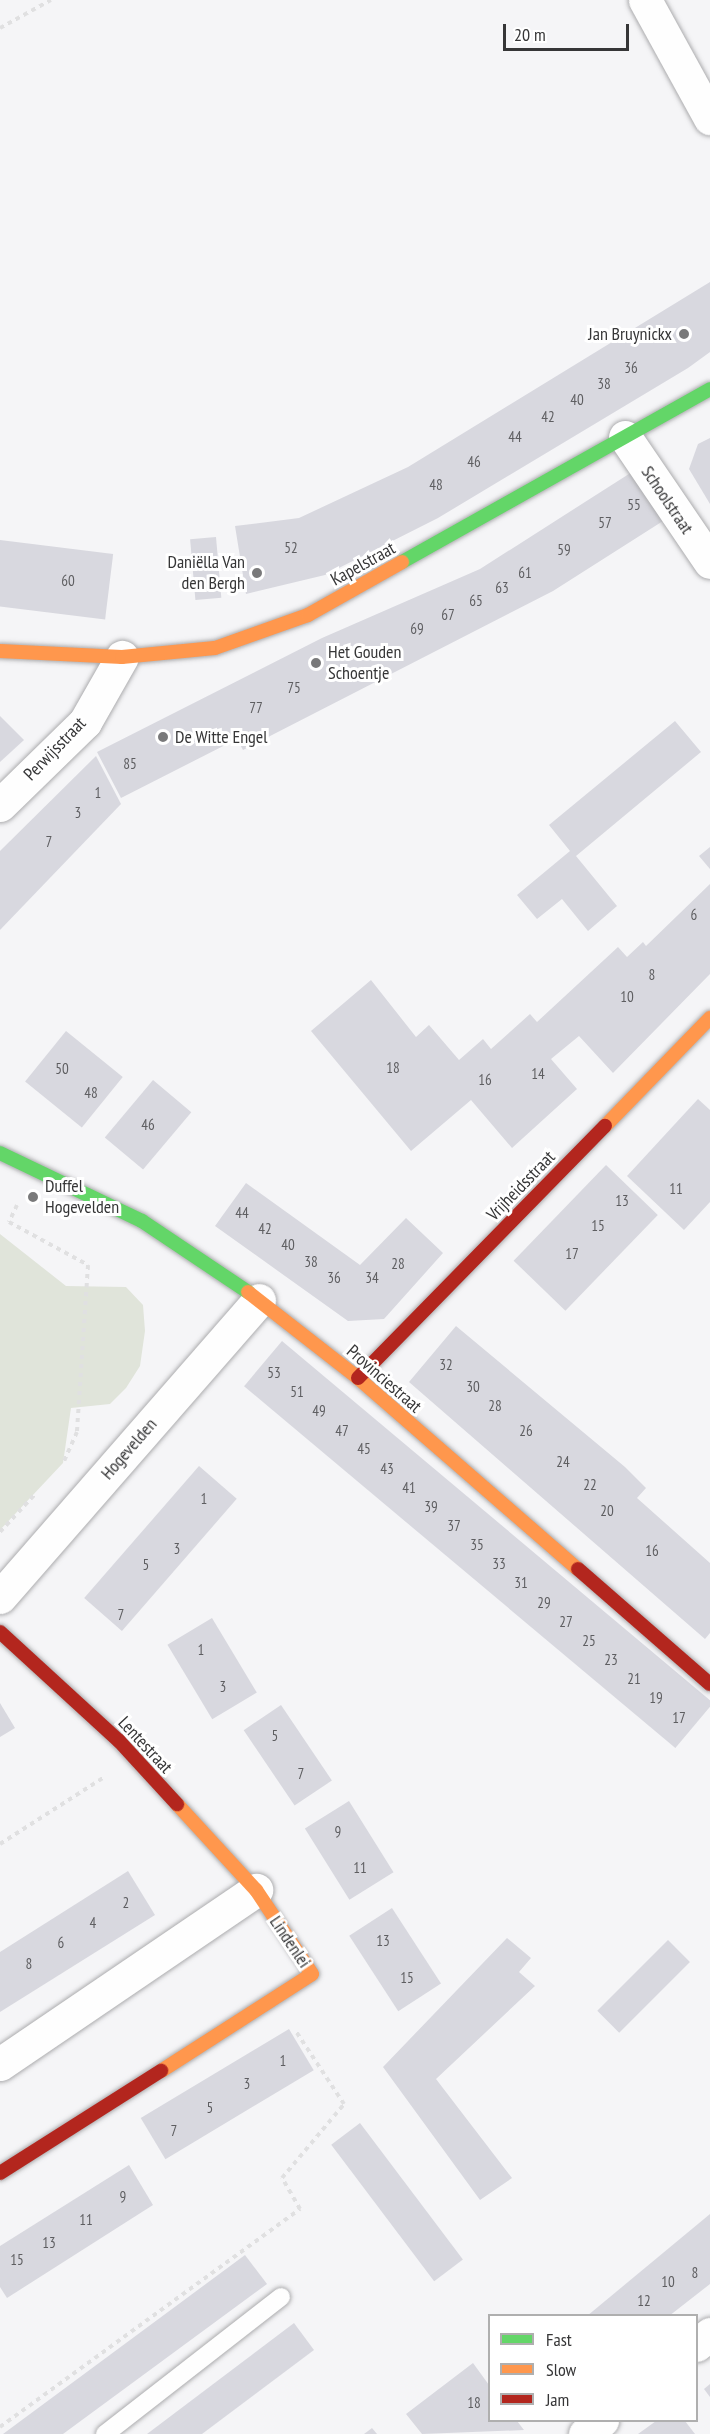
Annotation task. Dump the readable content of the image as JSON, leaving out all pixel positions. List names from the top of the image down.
{
  "streets": {
    "street": [
      "Schoolstraat",
      "Kapelstraat",
      "Perwijsstraat",
      "Vrijheidsstraat",
      "Provinciestraat",
      "Hogevelden",
      "Lentestraat",
      "Lindenlei"
    ]
  },
  "crossings": [
    ["Schoolstraat", "Kapelstraat"],
    ["Kapelstraat", "Perwijsstraat"],
    ["Vrijheidsstraat", "Provinciestraat"],
    ["Provinciestraat", "Hogevelden"],
    ["Lentestraat", "Lindenlei"]
  ],
  "places": [
    "Jan Bruynickx",
    "Daniëlla Van den Bergh",
    "Het Gouden Schoentje",
    "De Witte Engel",
    "Duffel Hogevelden"
  ],
  "house_numbers": [
    "36",
    "38",
    "40",
    "42",
    "44",
    "46",
    "48",
    "55",
    "57",
    "52",
    "59",
    "61",
    "60",
    "63",
    "65",
    "67",
    "69",
    "75",
    "77",
    "85",
    "1",
    "3",
    "7",
    "6",
    "8",
    "10",
    "18",
    "50",
    "14",
    "16",
    "48",
    "46",
    "11",
    "13",
    "44",
    "15",
    "42",
    "40",
    "17",
    "38",
    "28",
    "36",
    "34",
    "32",
    "53",
    "30",
    "51",
    "28",
    "49",
    "47",
    "26",
    "45",
    "24",
    "43",
    "22",
    "41",
    "1",
    "39",
    "20",
    "37",
    "35",
    "3",
    "16",
    "33",
    "5",
    "31",
    "29",
    "7",
    "27",
    "25",
    "1",
    "23",
    "21",
    "3",
    "19",
    "17",
    "5",
    "7",
    "9",
    "11",
    "2",
    "4",
    "13",
    "6",
    "8",
    "15",
    "1",
    "3",
    "5",
    "7",
    "9",
    "11",
    "13",
    "15",
    "8",
    "10",
    "12",
    "18"
  ],
  "legend": ["Fast", "Slow", "Jam"],
  "scale_bar": "20 m"
}
